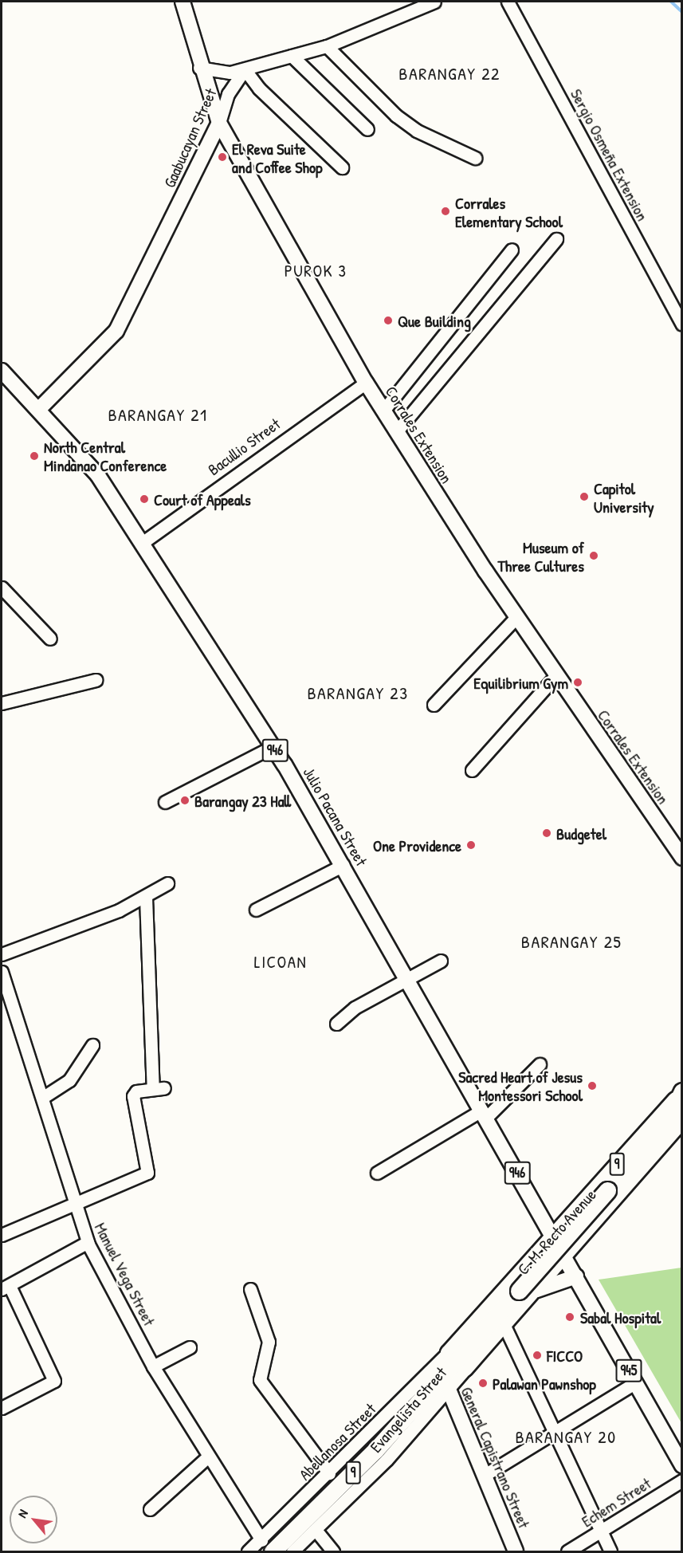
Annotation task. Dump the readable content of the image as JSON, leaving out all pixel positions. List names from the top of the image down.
{
  "streets": {
    "highway": ["9", "C. M. Recto Avenue"],
    "main road": [
      "Gaabucayan Street",
      "Corrales Extension",
      "946",
      "Julio Pacana Street",
      "945",
      "General Capistrano Street"
    ],
    "street": [
      "Sergio Osmeña Extension",
      "Bacullio Street",
      "Manuel Vega Street",
      "Evangelista Street",
      "Abellanosa Street",
      "Echem Street"
    ]
  },
  "crossings": [
    ["Gaabucayan Street", "Corrales Extension"],
    ["Gaabucayan Street", "Julio Pacana Street"],
    ["Corrales Extension", "Bacullio Street"],
    ["Bacullio Street", "Julio Pacana Street"],
    ["Julio Pacana Street", "C. M. Recto Avenue"],
    ["Julio Pacana Street", "945"],
    ["C. M. Recto Avenue", "Manuel Vega Street"],
    ["C. M. Recto Avenue", "945"],
    ["C. M. Recto Avenue", "Evangelista Street"],
    ["C. M. Recto Avenue", "Abellanosa Street"],
    ["C. M. Recto Avenue", "General Capistrano Street"],
    ["Manuel Vega Street", "Abellanosa Street"],
    ["Evangelista Street", "General Capistrano Street"]
  ],
  "districts": [
    "BARANGAY 22",
    "PUROK 3",
    "BARANGAY 21",
    "BARANGAY 23",
    "BARANGAY 25",
    "LICOAN",
    "BARANGAY 20"
  ],
  "places": [
    "El Reva Suite and Coffee Shop",
    "Corrales Elementary School",
    "Que Building",
    "North Central Mindanao Conference",
    "Capitol University",
    "Court of Appeals",
    "Museum of Three Cultures",
    "Equilibrium Gym",
    "Barangay 23 Hall",
    "Budgetel",
    "One Providence",
    "Sacred Heart of Jesus Montessori School",
    "Sabal Hospital",
    "FICCO",
    "Palawan Pawnshop"
  ],
  "north": "top left"
}
